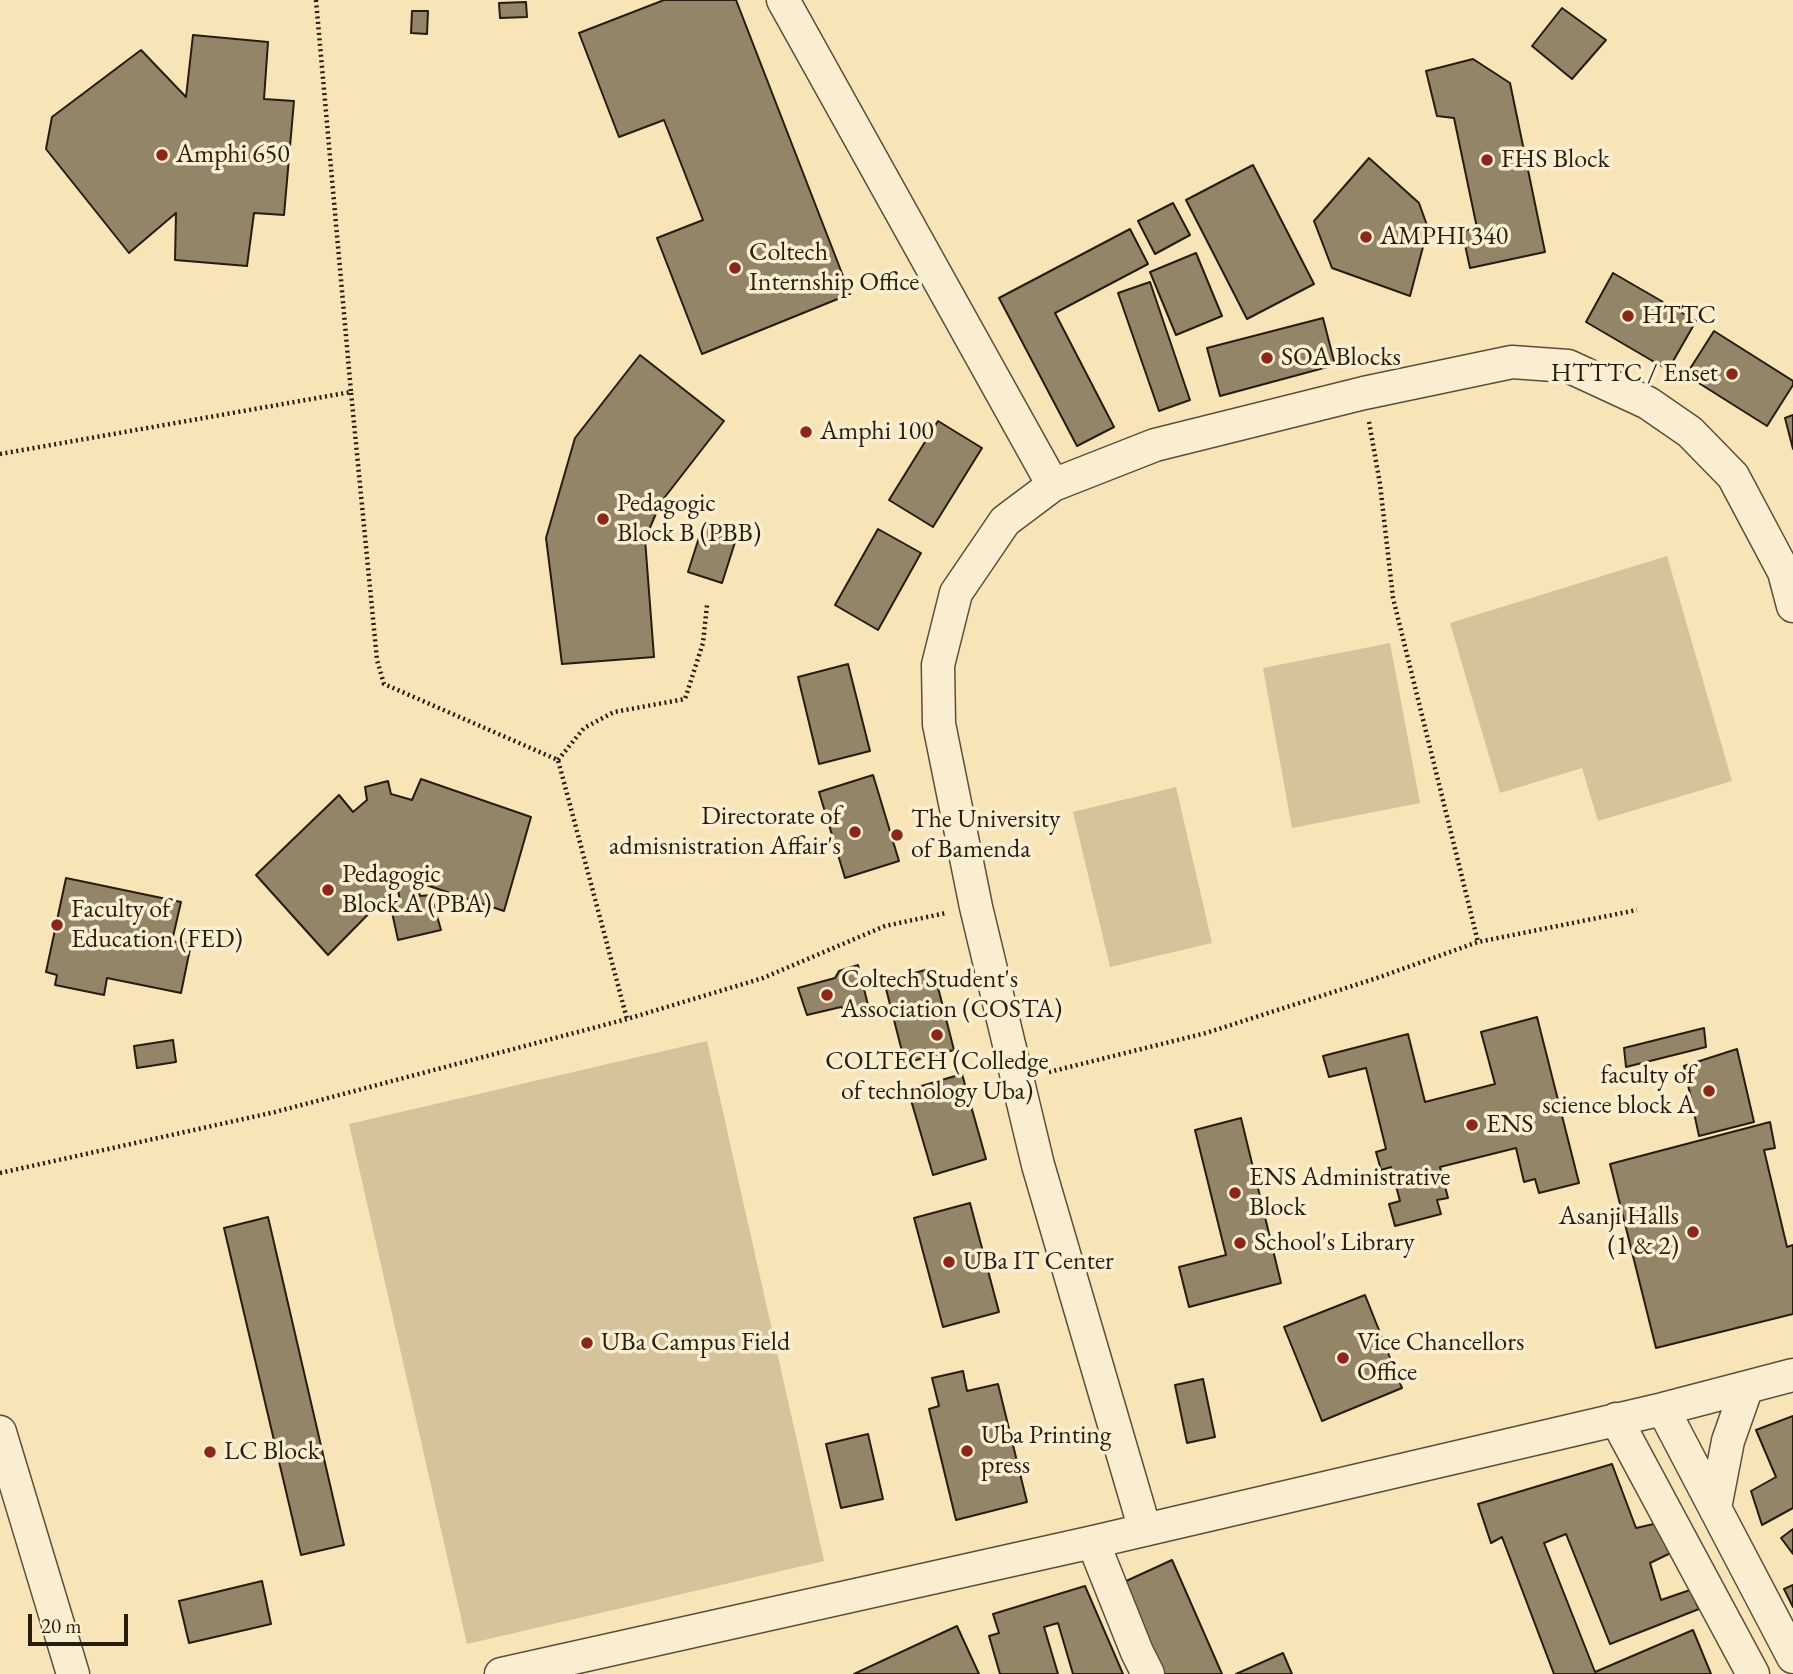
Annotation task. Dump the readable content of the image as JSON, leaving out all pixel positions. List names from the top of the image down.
{
  "places": [
    "Amphi 650",
    "FHS Block",
    "AMPHI 340",
    "Coltech Internship Office",
    "HTTC",
    "SOA Blocks",
    "HTTTC / Enset",
    "Amphi 100",
    "Pedagogic Block B (PBB)",
    "Directorate of admisnistration Affair's",
    "The University of Bamenda",
    "Pedagogic Block A (PBA)",
    "Faculty of Education (FED)",
    "Coltech Student's Association (COSTA)",
    "COLTECH (Colledge of technology Uba)",
    "faculty of science block A",
    "ENS",
    "ENS Administrative Block",
    "Asanji Halls (1 & 2)",
    "School's Library",
    "UBa IT Center",
    "UBa Campus Field",
    "Vice Chancellors Office",
    "Uba Printing press",
    "LC Block"
  ],
  "scale_bar": "20 m"
}
